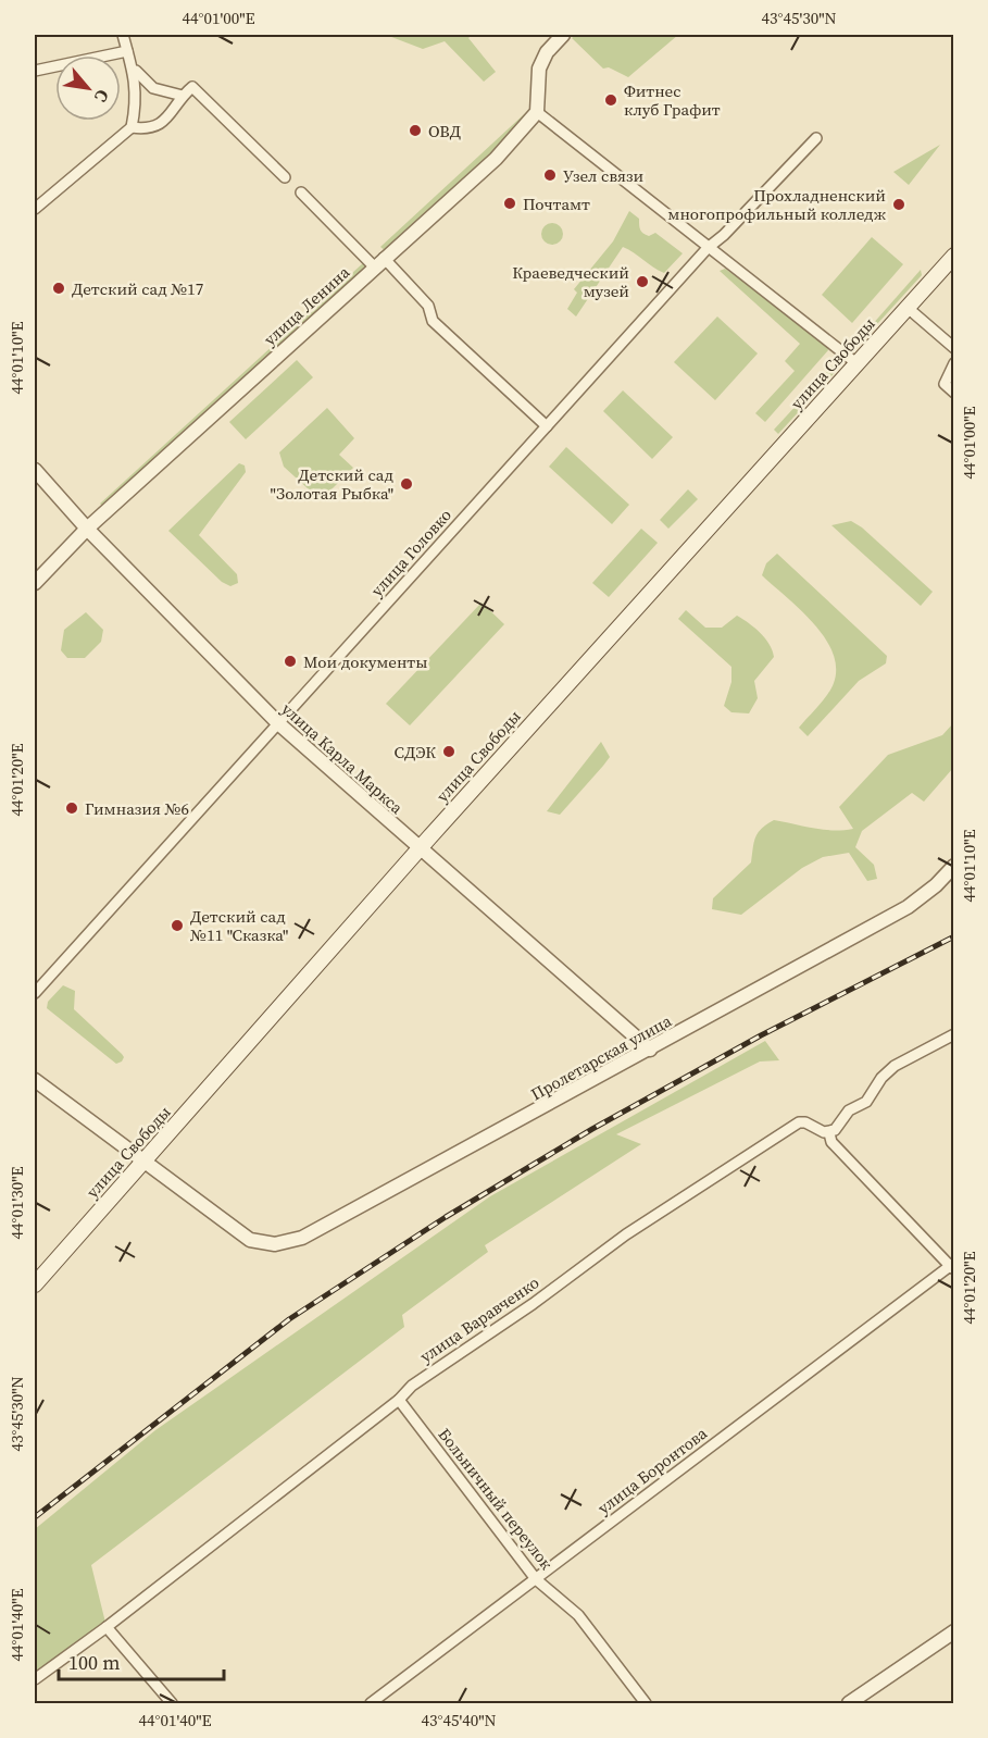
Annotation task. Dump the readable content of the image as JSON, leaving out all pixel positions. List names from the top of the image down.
{
  "streets": {
    "main road": ["улица Свободы"],
    "street": [
      "улица Ленина",
      "улица Головко",
      "улица Карла Маркса",
      "Пролетарская улица",
      "улица Варавченко",
      "улица Боронтова",
      "Больничный переулок"
    ]
  },
  "crossings": [
    ["улица Ленина", "улица Карла Маркса"],
    ["улица Свободы", "улица Карла Маркса"],
    ["улица Свободы", "Пролетарская улица"],
    ["улица Головко", "улица Карла Маркса"],
    ["улица Карла Маркса", "Пролетарская улица"],
    ["улица Варавченко", "Больничный переулок"],
    ["улица Боронтова", "Больничный переулок"]
  ],
  "places": [
    "Фитнес клуб Графит",
    "ОВД",
    "Узел связи",
    "Почтамт",
    "Прохладненский многопрофильный колледж",
    "Краеведческий музей",
    "Детский сад №17",
    "Детский сад \"Золотая Рыбка\"",
    "Мои документы",
    "СДЭК",
    "Гимназия №6",
    "Детский сад №11 \"Сказка\""
  ],
  "scale_bar": "100 m",
  "north": "bottom right",
  "coordinates": [
    "44°01'00\"E",
    "43°45'30\"N",
    "44°01'10\"E",
    "44°01'20\"E",
    "44°01'30\"E",
    "44°01'40\"E",
    "43°45'40\"N"
  ]
}
